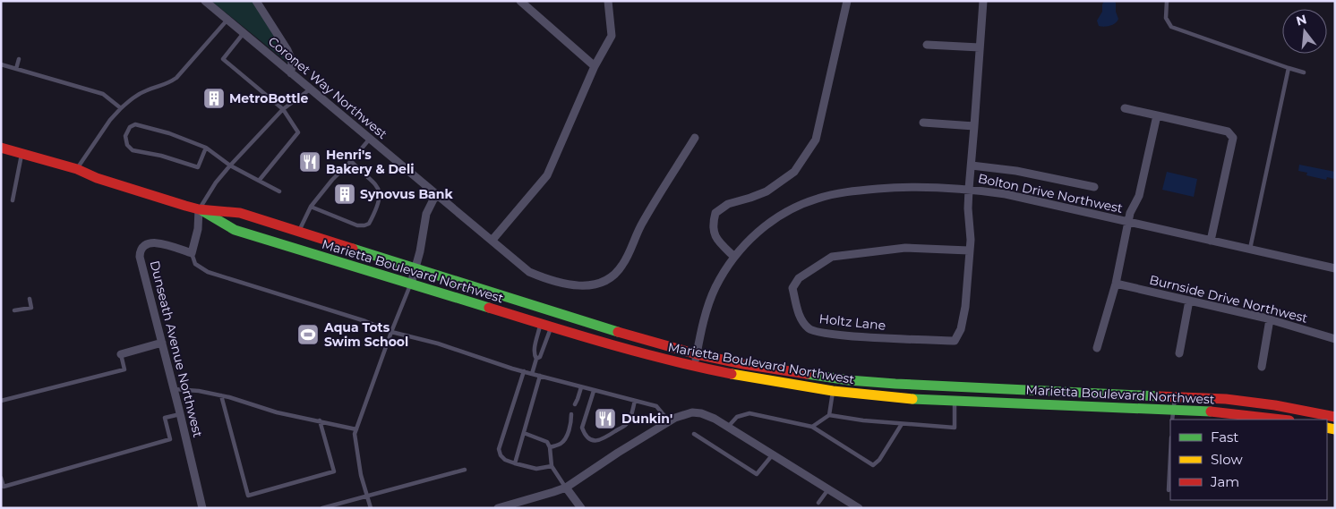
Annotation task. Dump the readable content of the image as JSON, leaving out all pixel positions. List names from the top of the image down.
{
  "streets": {
    "main road": ["Marietta Boulevard Northwest"],
    "street": [
      "Coronet Way Northwest",
      "Bolton Drive Northwest",
      "Burnside Drive Northwest",
      "Holtz Lane",
      "Dunseath Avenue Northwest"
    ]
  },
  "crossings": [
    ["Bolton Drive Northwest", "Marietta Boulevard Northwest"],
    ["Bolton Drive Northwest", "Holtz Lane"]
  ],
  "places": {
    "building": ["MetroBottle", "Synovus Bank"],
    "restaurant": ["Henri's Bakery & Deli", "Dunkin'"],
    "sports": ["Aqua Tots Swim School"]
  },
  "legend": ["Fast", "Slow", "Jam"],
  "north": "top"
}
